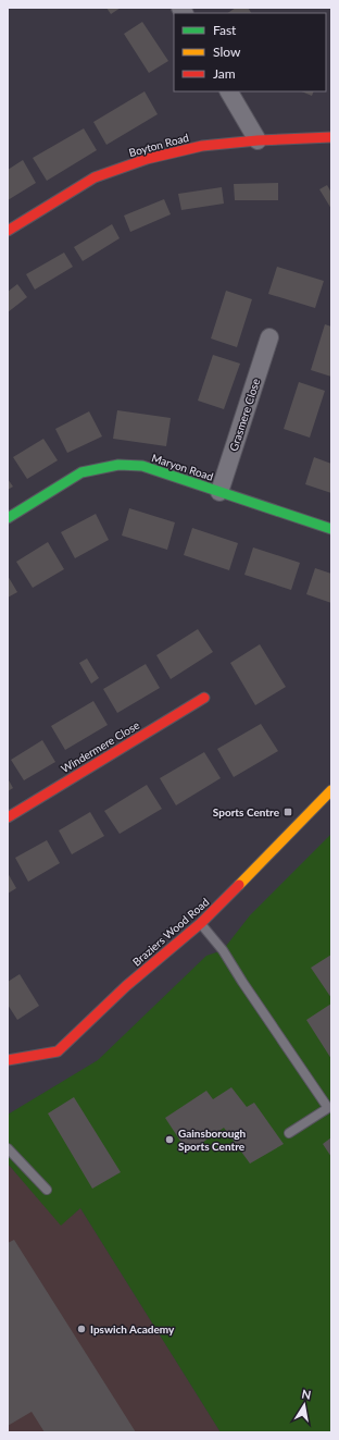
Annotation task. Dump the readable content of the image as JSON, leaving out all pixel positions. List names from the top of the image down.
{
  "streets": {
    "street": [
      "Boyton Road",
      "Grasmere Close",
      "Maryon Road",
      "Windermere Close",
      "Braziers Wood Road"
    ]
  },
  "crossings": [
    ["Grasmere Close", "Maryon Road"]
  ],
  "places": {
    "transit": ["Sports Centre"],
    "other": ["Gainsborough Sports Centre", "Ipswich Academy"]
  },
  "legend": ["Fast", "Slow", "Jam"],
  "north": "top"
}
